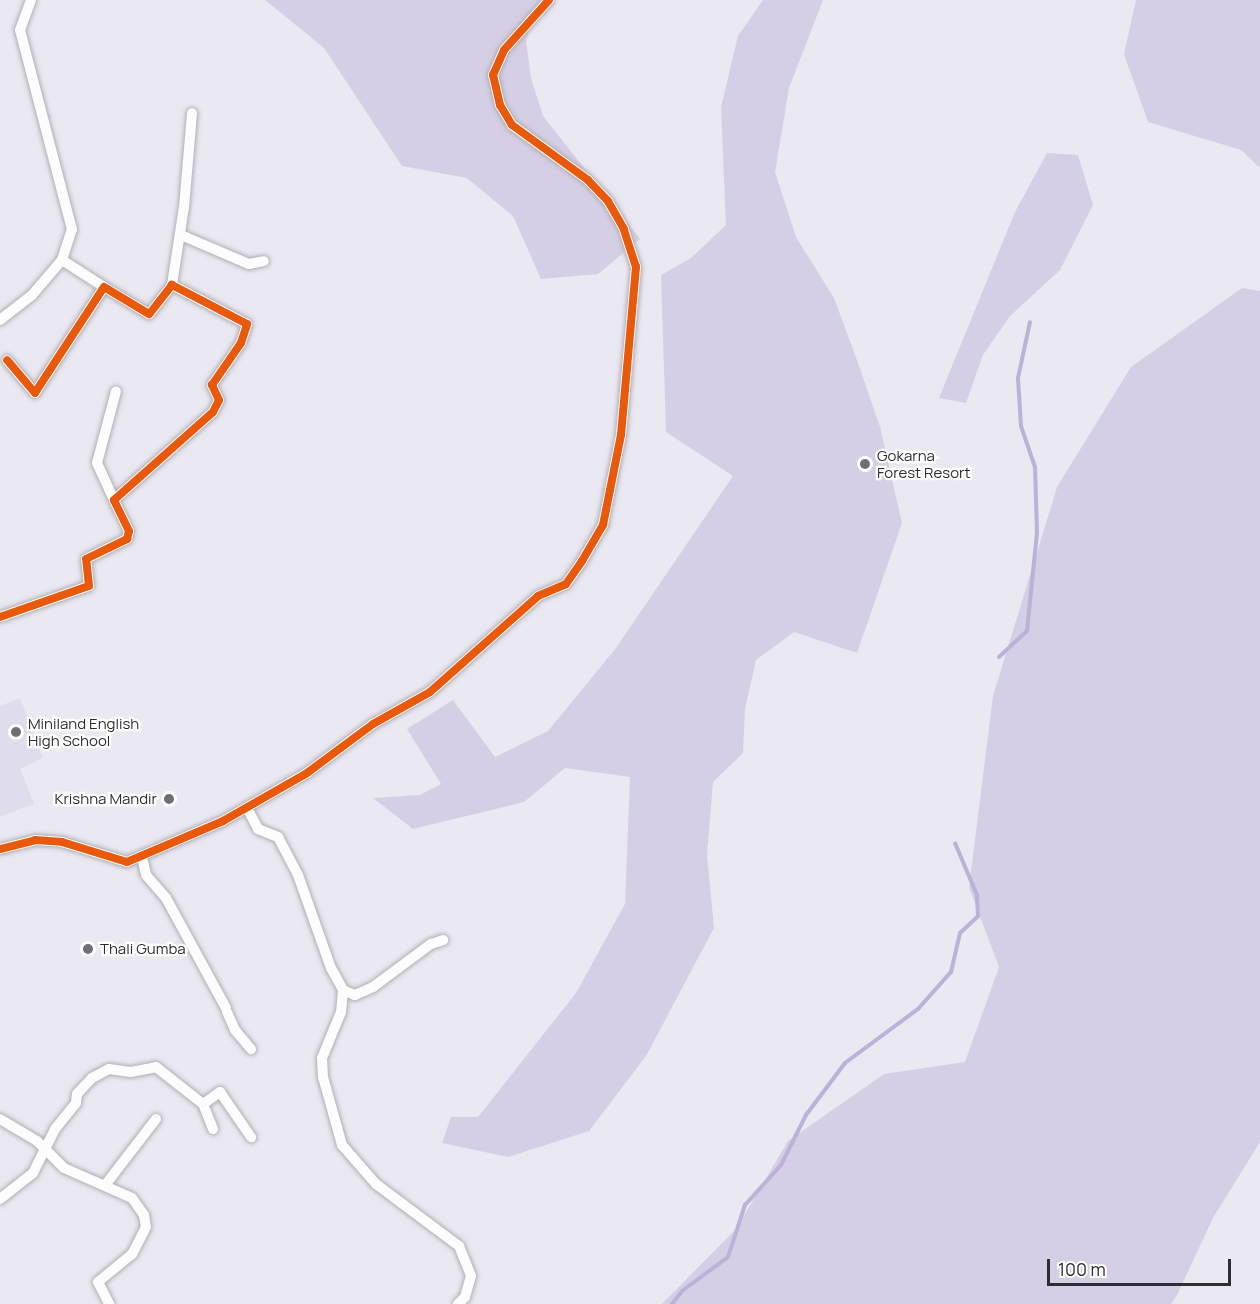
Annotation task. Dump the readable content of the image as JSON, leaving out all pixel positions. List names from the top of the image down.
{
  "places": [
    "Gokarna Forest Resort",
    "Miniland English High School",
    "Krishna Mandir",
    "Thali Gumba"
  ],
  "scale_bar": "100 m"
}
